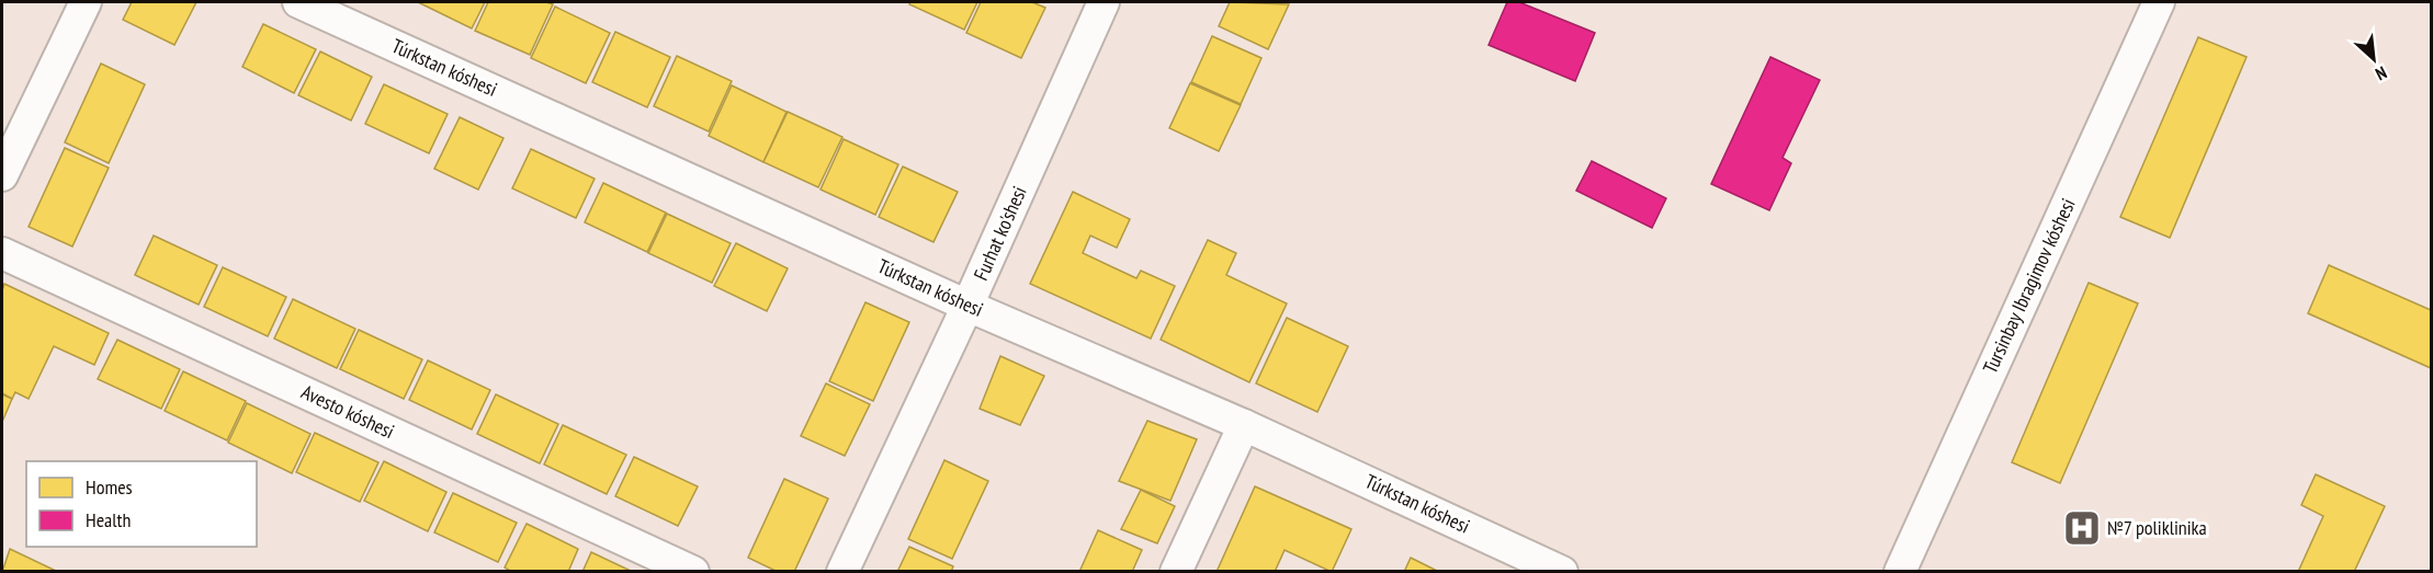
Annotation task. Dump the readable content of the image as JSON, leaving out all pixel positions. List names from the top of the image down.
{
  "streets": {
    "street": [
      "Túrkstan kóshesi",
      "Furhat ko'shesi",
      "Tursinbay Ibragimov kóshesi",
      "Avesto kóshesi"
    ]
  },
  "crossings": [
    ["Túrkstan kóshesi", "Furhat ko'shesi"]
  ],
  "places": {
    "hospital": ["№7 poliklinika"]
  },
  "legend": ["Homes", "Health"],
  "north": "bottom right"
}
